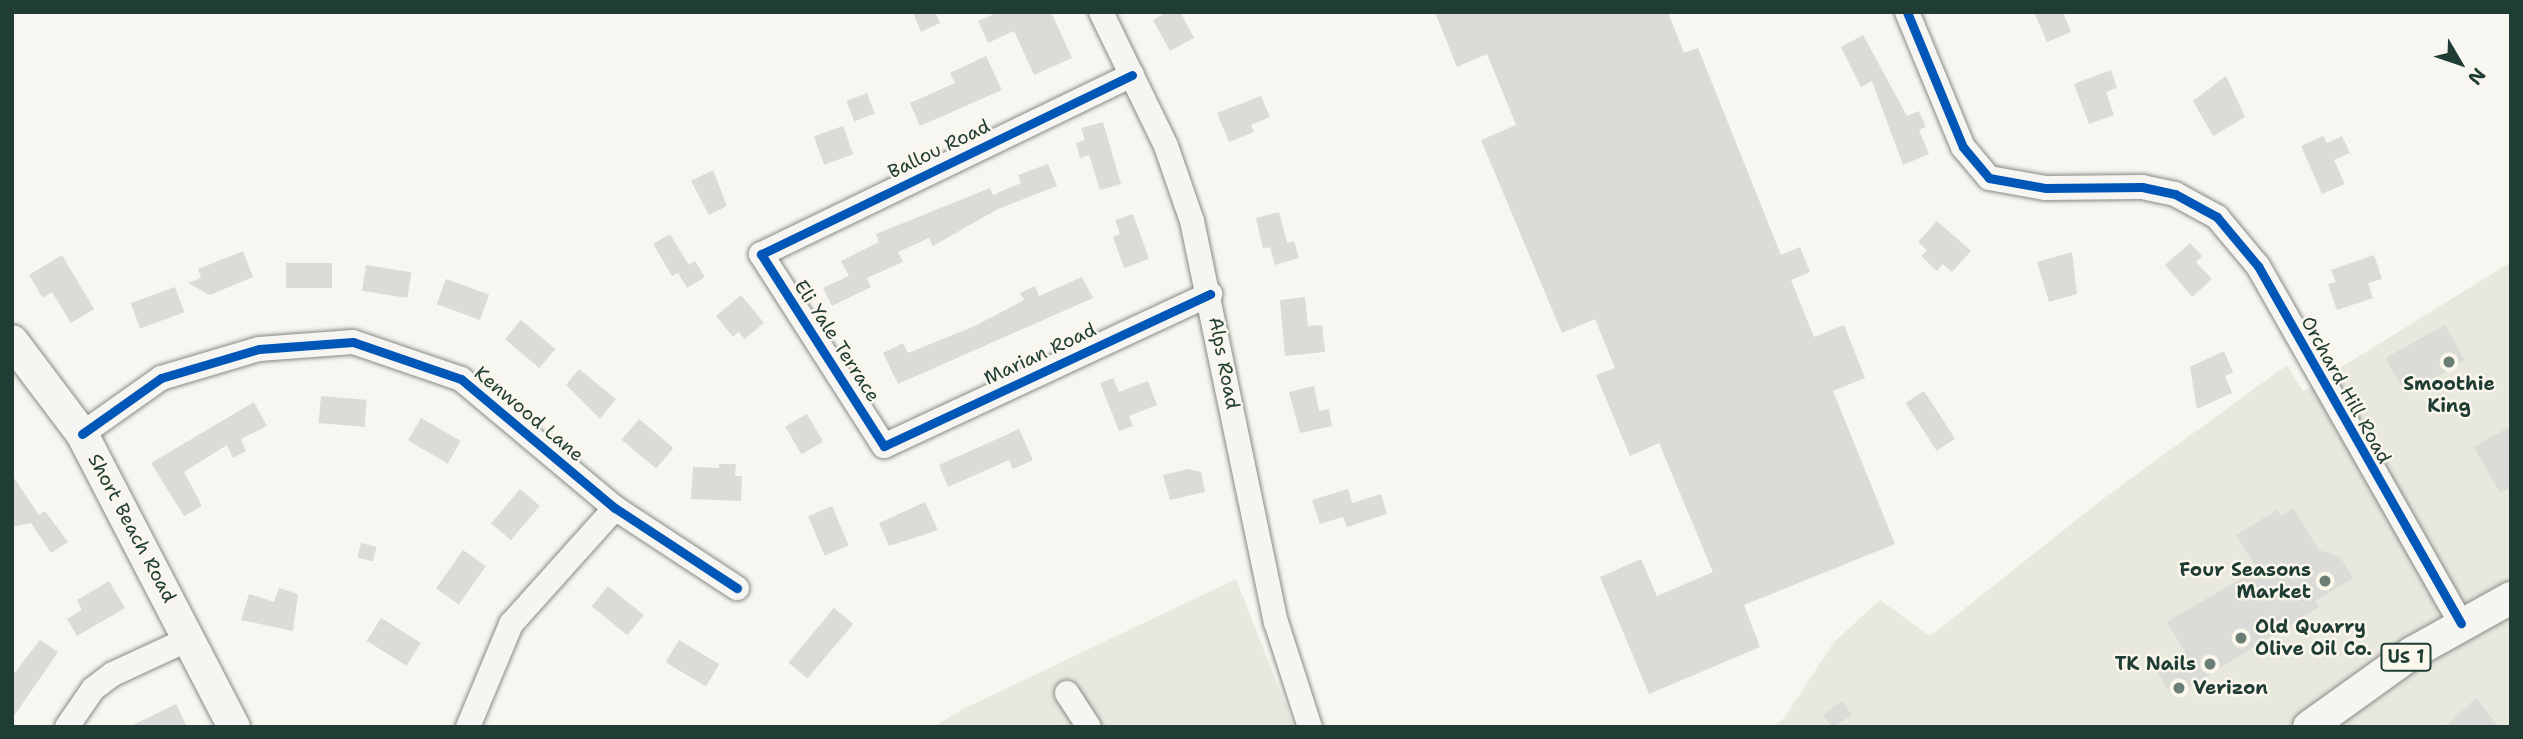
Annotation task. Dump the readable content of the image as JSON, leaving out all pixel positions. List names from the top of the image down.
{
  "streets": {
    "main road": ["Short Beach Road", "US 1"],
    "street": [
      "Ballou Road",
      "Eli Yale Terrace",
      "Marian Road",
      "Alps Road",
      "Orchard Hill Road",
      "Kenwood Lane"
    ]
  },
  "crossings": [
    ["Ballou Road", "Eli Yale Terrace"],
    ["Ballou Road", "Alps Road"],
    ["Eli Yale Terrace", "Marian Road"],
    ["Marian Road", "Alps Road"],
    ["Orchard Hill Road", "US 1"],
    ["Kenwood Lane", "Short Beach Road"]
  ],
  "places": [
    "Smoothie King",
    "Four Seasons Market",
    "Old Quarry Olive Oil Co.",
    "TK Nails",
    "Verizon"
  ],
  "north": "bottom right"
}
